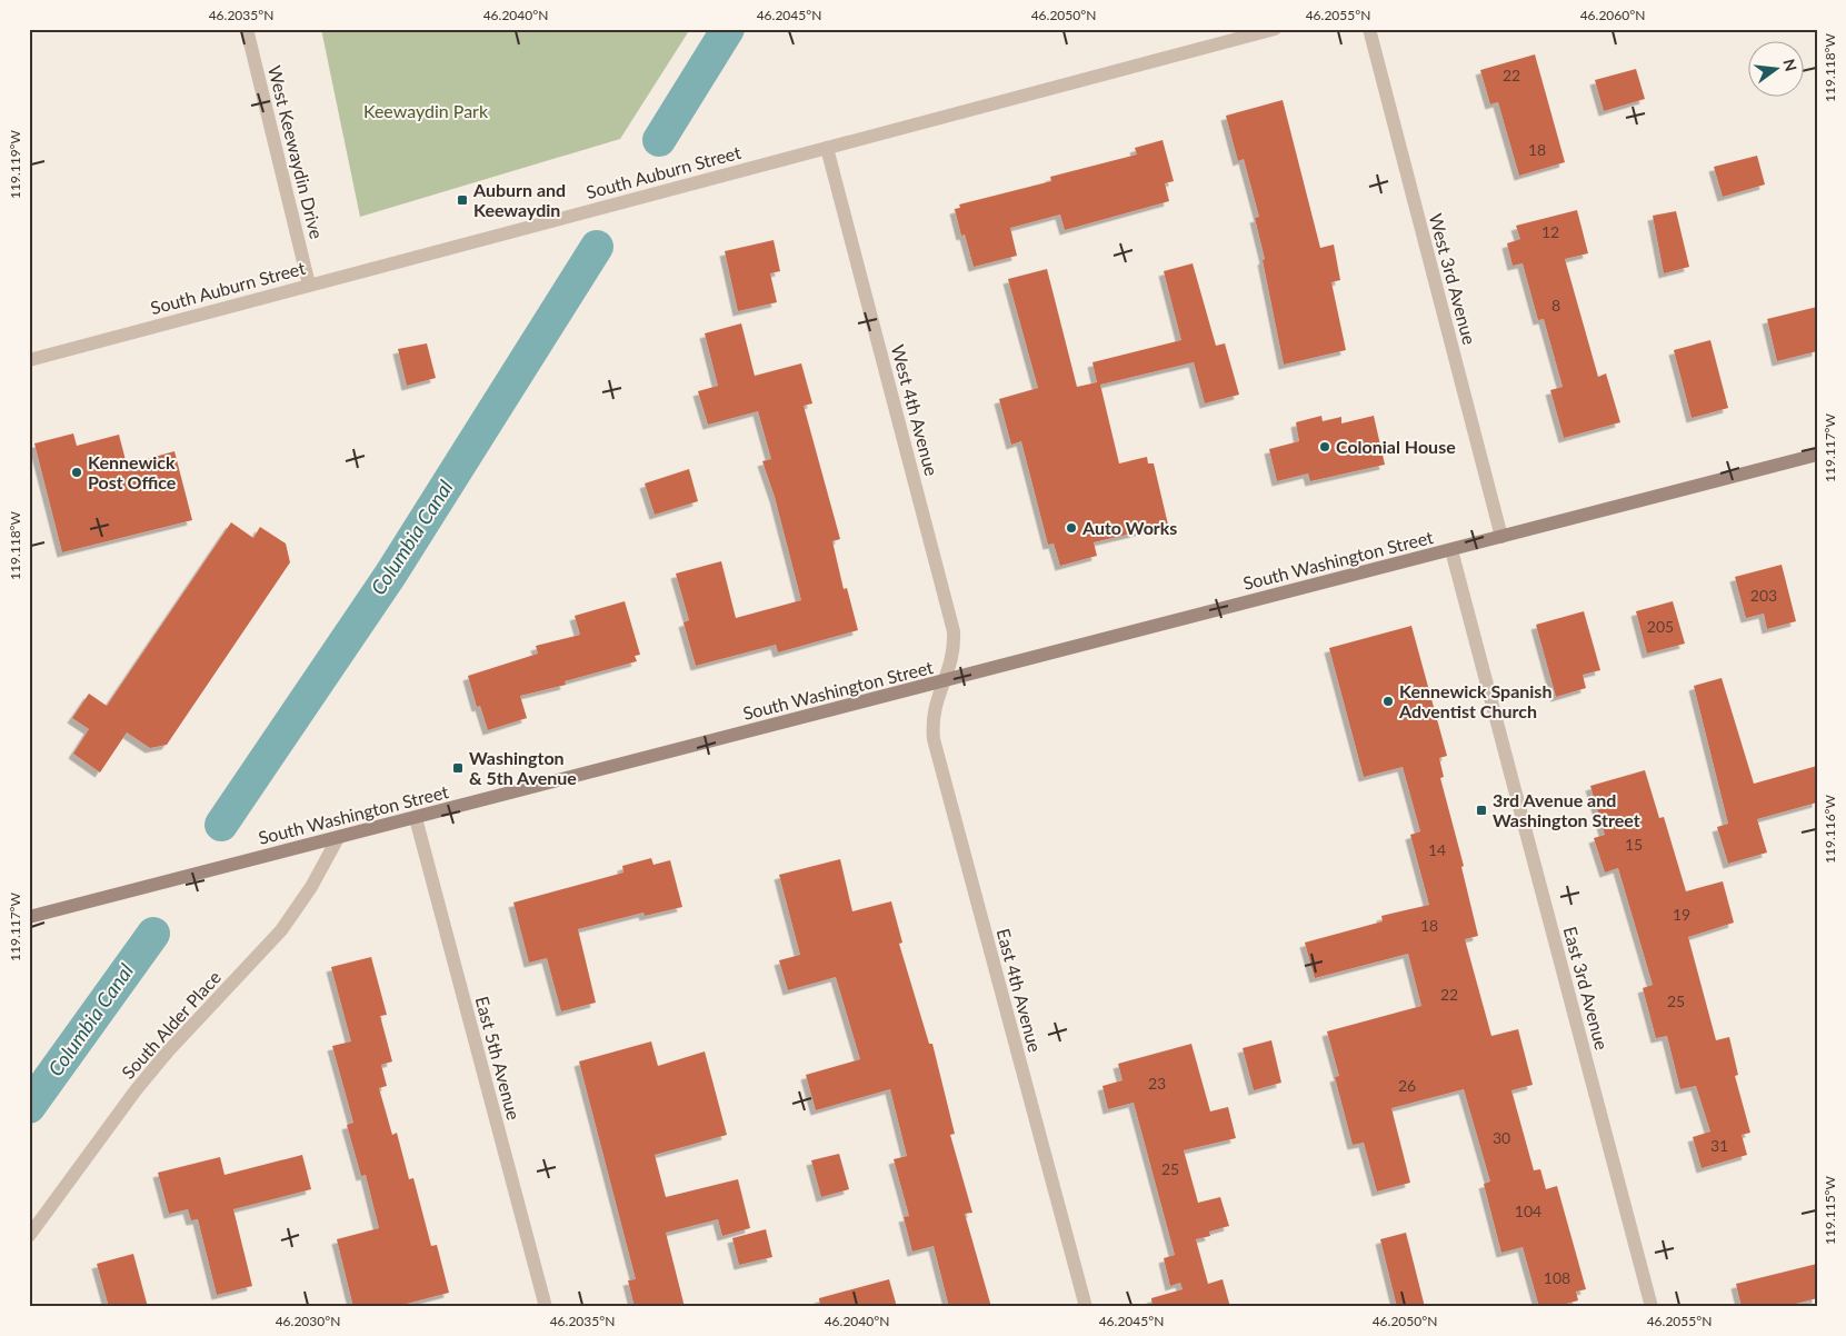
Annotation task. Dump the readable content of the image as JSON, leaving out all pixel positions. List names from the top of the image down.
{
  "streets": {
    "main road": ["South Washington Street"],
    "street": [
      "West Keewaydin Drive",
      "South Auburn Street",
      "West 3rd Avenue",
      "West 4th Avenue",
      "East 3rd Avenue",
      "East 4th Avenue",
      "South Alder Place",
      "East 5th Avenue"
    ]
  },
  "crossings": [
    ["West Keewaydin Drive", "South Auburn Street"],
    ["South Auburn Street", "West 4th Avenue"],
    ["West 3rd Avenue", "South Washington Street"],
    ["West 4th Avenue", "South Washington Street"],
    ["West 4th Avenue", "East 4th Avenue"],
    ["South Washington Street", "East 3rd Avenue"],
    ["South Washington Street", "East 4th Avenue"],
    ["South Washington Street", "South Alder Place"],
    ["South Washington Street", "East 5th Avenue"]
  ],
  "water": ["Columbia Canal"],
  "parks": ["Keewaydin Park"],
  "places": {
    "transit": ["Auburn and Keewaydin", "Washington & 5th Avenue", "3rd Avenue and Washington Street"],
    "other": [
      "Colonial House",
      "Kennewick Post Office",
      "Auto Works",
      "Kennewick Spanish Adventist Church"
    ]
  },
  "house_numbers": [
    "22",
    "18",
    "12",
    "8",
    "203",
    "205",
    "15",
    "14",
    "19",
    "18",
    "22",
    "25",
    "23",
    "26",
    "30",
    "31",
    "25",
    "104",
    "108"
  ],
  "north": "right",
  "coordinates": [
    "46.2035°N",
    "46.2040°N",
    "46.2045°N",
    "46.2050°N",
    "46.2055°N",
    "46.2060°N",
    "119.118°W",
    "119.119°W",
    "119.117°W",
    "119.116°W",
    "119.115°W",
    "46.2030°N"
  ]
}
